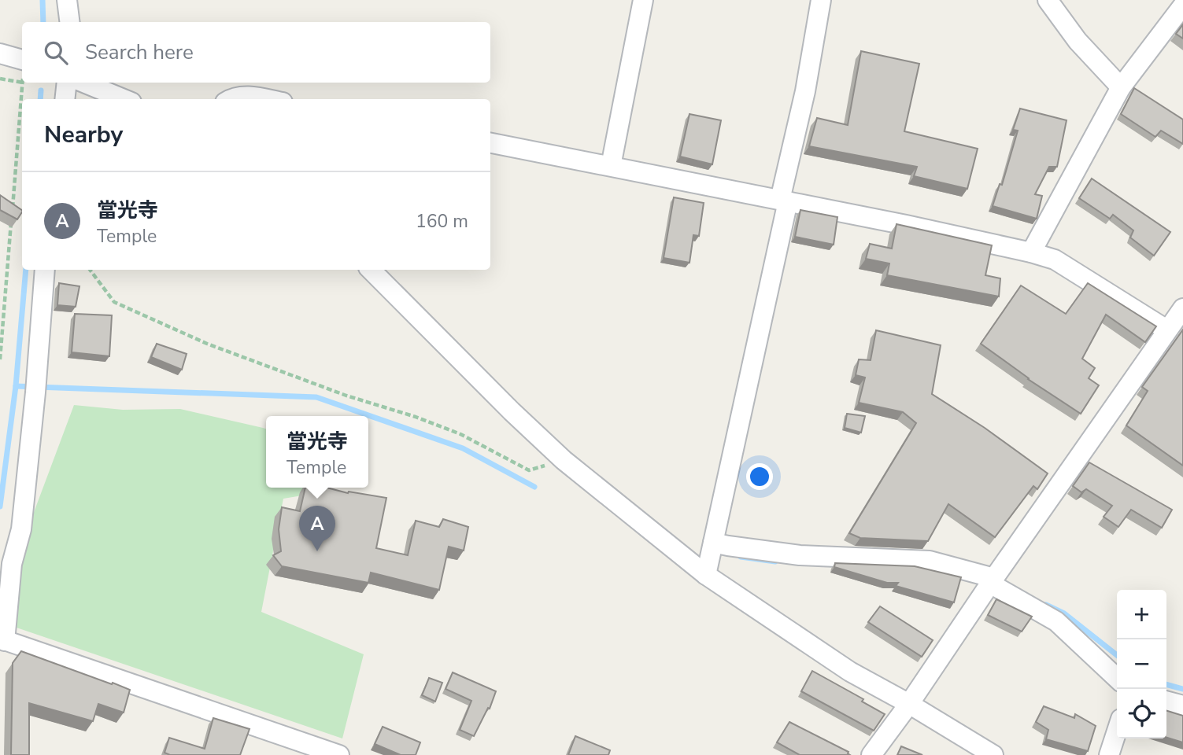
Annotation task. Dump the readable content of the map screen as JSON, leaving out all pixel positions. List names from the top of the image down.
{
  "page": {
    "search": "Search here",
    "heading": "Nearby",
    "list": [
      {
        "mark": "A",
        "name": "當光寺",
        "note": "Temple",
        "value": "160 m"
      }
    ],
    "popup": ["當光寺", "Temple"],
    "pins": "A",
    "map_buttons": ["+", "−"]
  }
}
